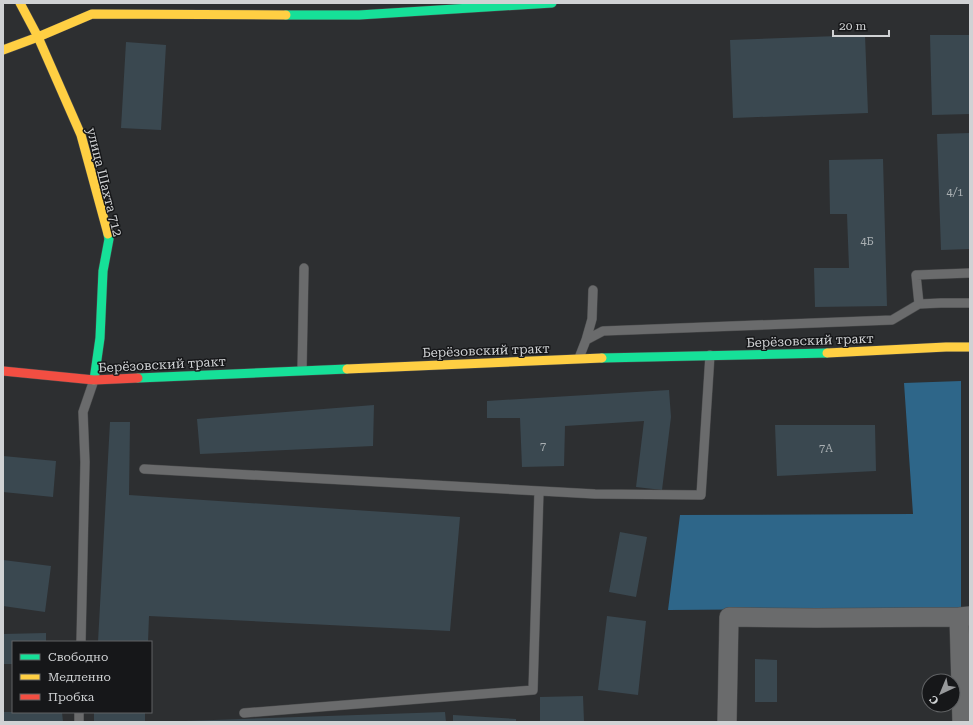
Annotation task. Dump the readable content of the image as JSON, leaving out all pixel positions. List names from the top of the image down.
{
  "streets": {
    "main road": ["улица Шахта 712", "Берёзовский тракт"]
  },
  "crossings": [
    ["улица Шахта 712", "Берёзовский тракт"]
  ],
  "house_numbers": [
    "4/1",
    "4Б",
    "7",
    "7А"
  ],
  "legend": ["Свободно", "Медленно", "Пробка"],
  "scale_bar": "20 m",
  "north": "bottom left"
}
